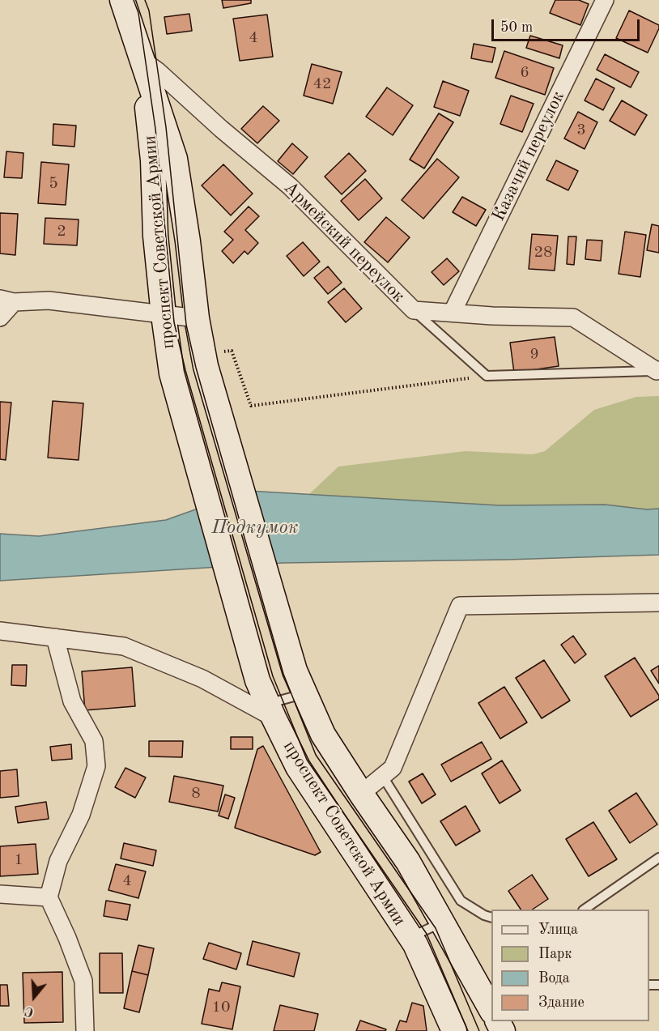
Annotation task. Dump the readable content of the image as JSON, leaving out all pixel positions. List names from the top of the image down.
{
  "streets": {
    "main road": ["проспект Советской Армии"],
    "street": ["Казачий переулок", "Армейский переулок"]
  },
  "crossings": [
    ["Казачий переулок", "Армейский переулок"],
    ["проспект Советской Армии", "Армейский переулок"]
  ],
  "water": ["Подкумок"],
  "house_numbers": [
    "4",
    "6",
    "42",
    "3",
    "5",
    "2",
    "28",
    "9",
    "8",
    "1",
    "4",
    "10"
  ],
  "legend": [
    "Улица",
    "Парк",
    "Вода",
    "Здание"
  ],
  "scale_bar": "50 m",
  "north": "bottom"
}
